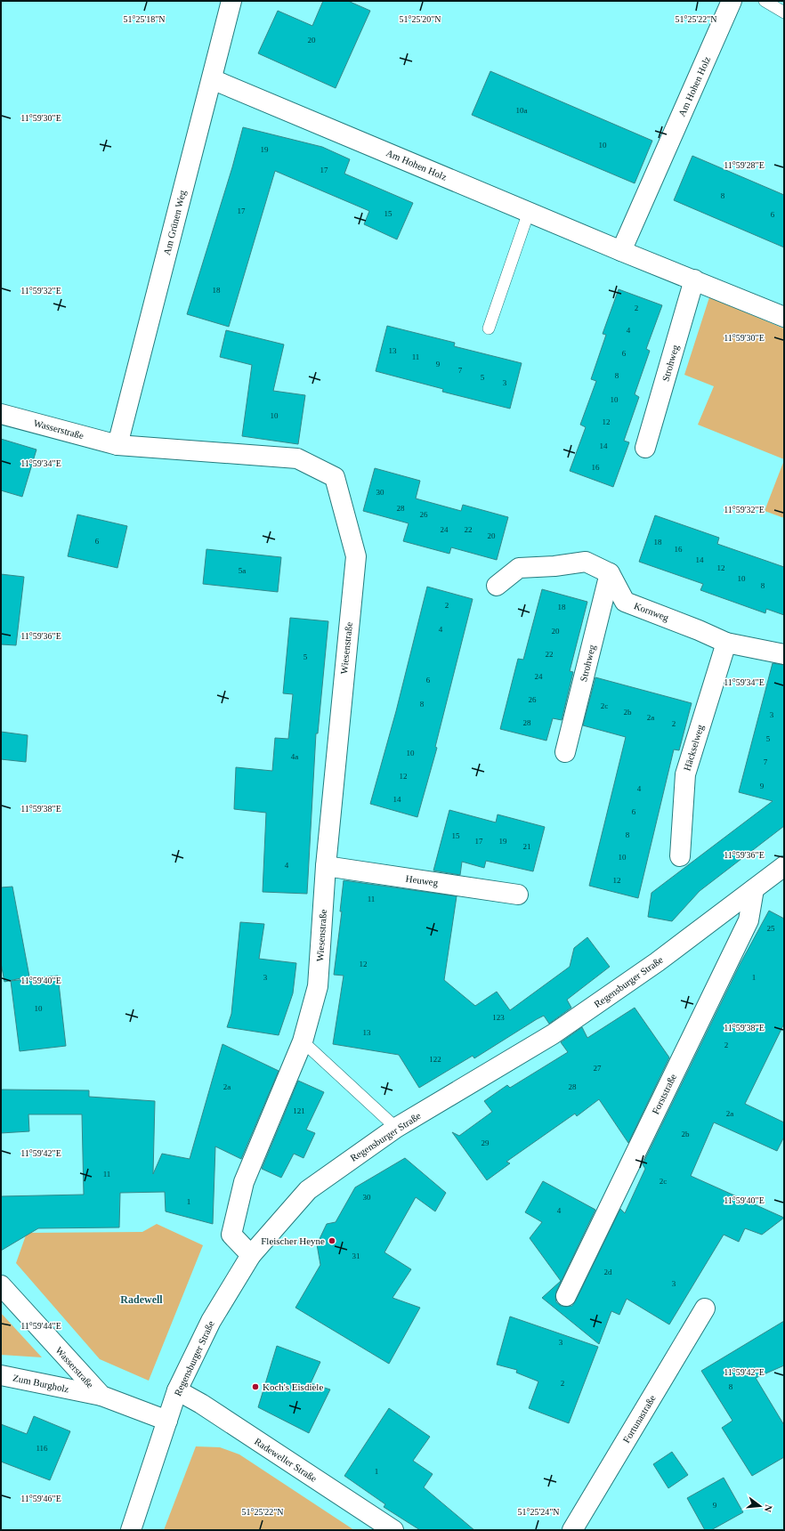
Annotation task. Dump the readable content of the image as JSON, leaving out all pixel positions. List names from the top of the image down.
{
  "streets": {
    "street": [
      "Am Hohen Holz",
      "Am Grünen Weg",
      "Strohweg",
      "Wasserstraße",
      "Kornweg",
      "Wiesenstraße",
      "Häckselweg",
      "Heuweg",
      "Regensburger Straße",
      "Forststraße",
      "Zum Burgholz",
      "Fortunastraße",
      "Radeweller Straße"
    ]
  },
  "crossings": [
    ["Am Hohen Holz", "Am Grünen Weg"],
    ["Am Hohen Holz", "Strohweg"],
    ["Am Grünen Weg", "Wasserstraße"],
    ["Am Grünen Weg", "Wiesenstraße"],
    ["Strohweg", "Kornweg"],
    ["Wasserstraße", "Wiesenstraße"],
    ["Wasserstraße", "Regensburger Straße"],
    ["Wasserstraße", "Zum Burgholz"],
    ["Kornweg", "Häckselweg"],
    ["Wiesenstraße", "Heuweg"],
    ["Wiesenstraße", "Regensburger Straße"],
    ["Regensburger Straße", "Forststraße"],
    ["Regensburger Straße", "Radeweller Straße"]
  ],
  "districts": ["Radewell"],
  "places": ["Fleischer Heyne", "Koch's Eisdiele"],
  "house_numbers": [
    "20",
    "10a",
    "10",
    "19",
    "17",
    "8",
    "17",
    "15",
    "6",
    "18",
    "2",
    "4",
    "13",
    "6",
    "11",
    "9",
    "7",
    "8",
    "5",
    "3",
    "10",
    "10",
    "12",
    "14",
    "16",
    "30",
    "28",
    "26",
    "24",
    "22",
    "20",
    "6",
    "18",
    "16",
    "14",
    "12",
    "5a",
    "10",
    "8",
    "2",
    "18",
    "4",
    "20",
    "22",
    "5",
    "24",
    "6",
    "26",
    "8",
    "2c",
    "2b",
    "3",
    "2a",
    "28",
    "2",
    "5",
    "10",
    "4a",
    "7",
    "12",
    "9",
    "4",
    "14",
    "6",
    "8",
    "15",
    "17",
    "19",
    "21",
    "10",
    "4",
    "12",
    "11",
    "25",
    "12",
    "3",
    "1",
    "10",
    "123",
    "13",
    "2",
    "122",
    "27",
    "2a",
    "28",
    "121",
    "2a",
    "2b",
    "29",
    "11",
    "2c",
    "30",
    "1",
    "4",
    "31",
    "2d",
    "3",
    "3",
    "2",
    "8",
    "116",
    "1",
    "9"
  ],
  "north": "right",
  "coordinates": [
    "51°25'18\"N",
    "51°25'20\"N",
    "51°25'22\"N",
    "11°59'30\"E",
    "11°59'28\"E",
    "11°59'32\"E",
    "11°59'34\"E",
    "11°59'36\"E",
    "11°59'38\"E",
    "11°59'40\"E",
    "11°59'42\"E",
    "11°59'44\"E",
    "11°59'46\"E",
    "51°25'24\"N"
  ]
}
